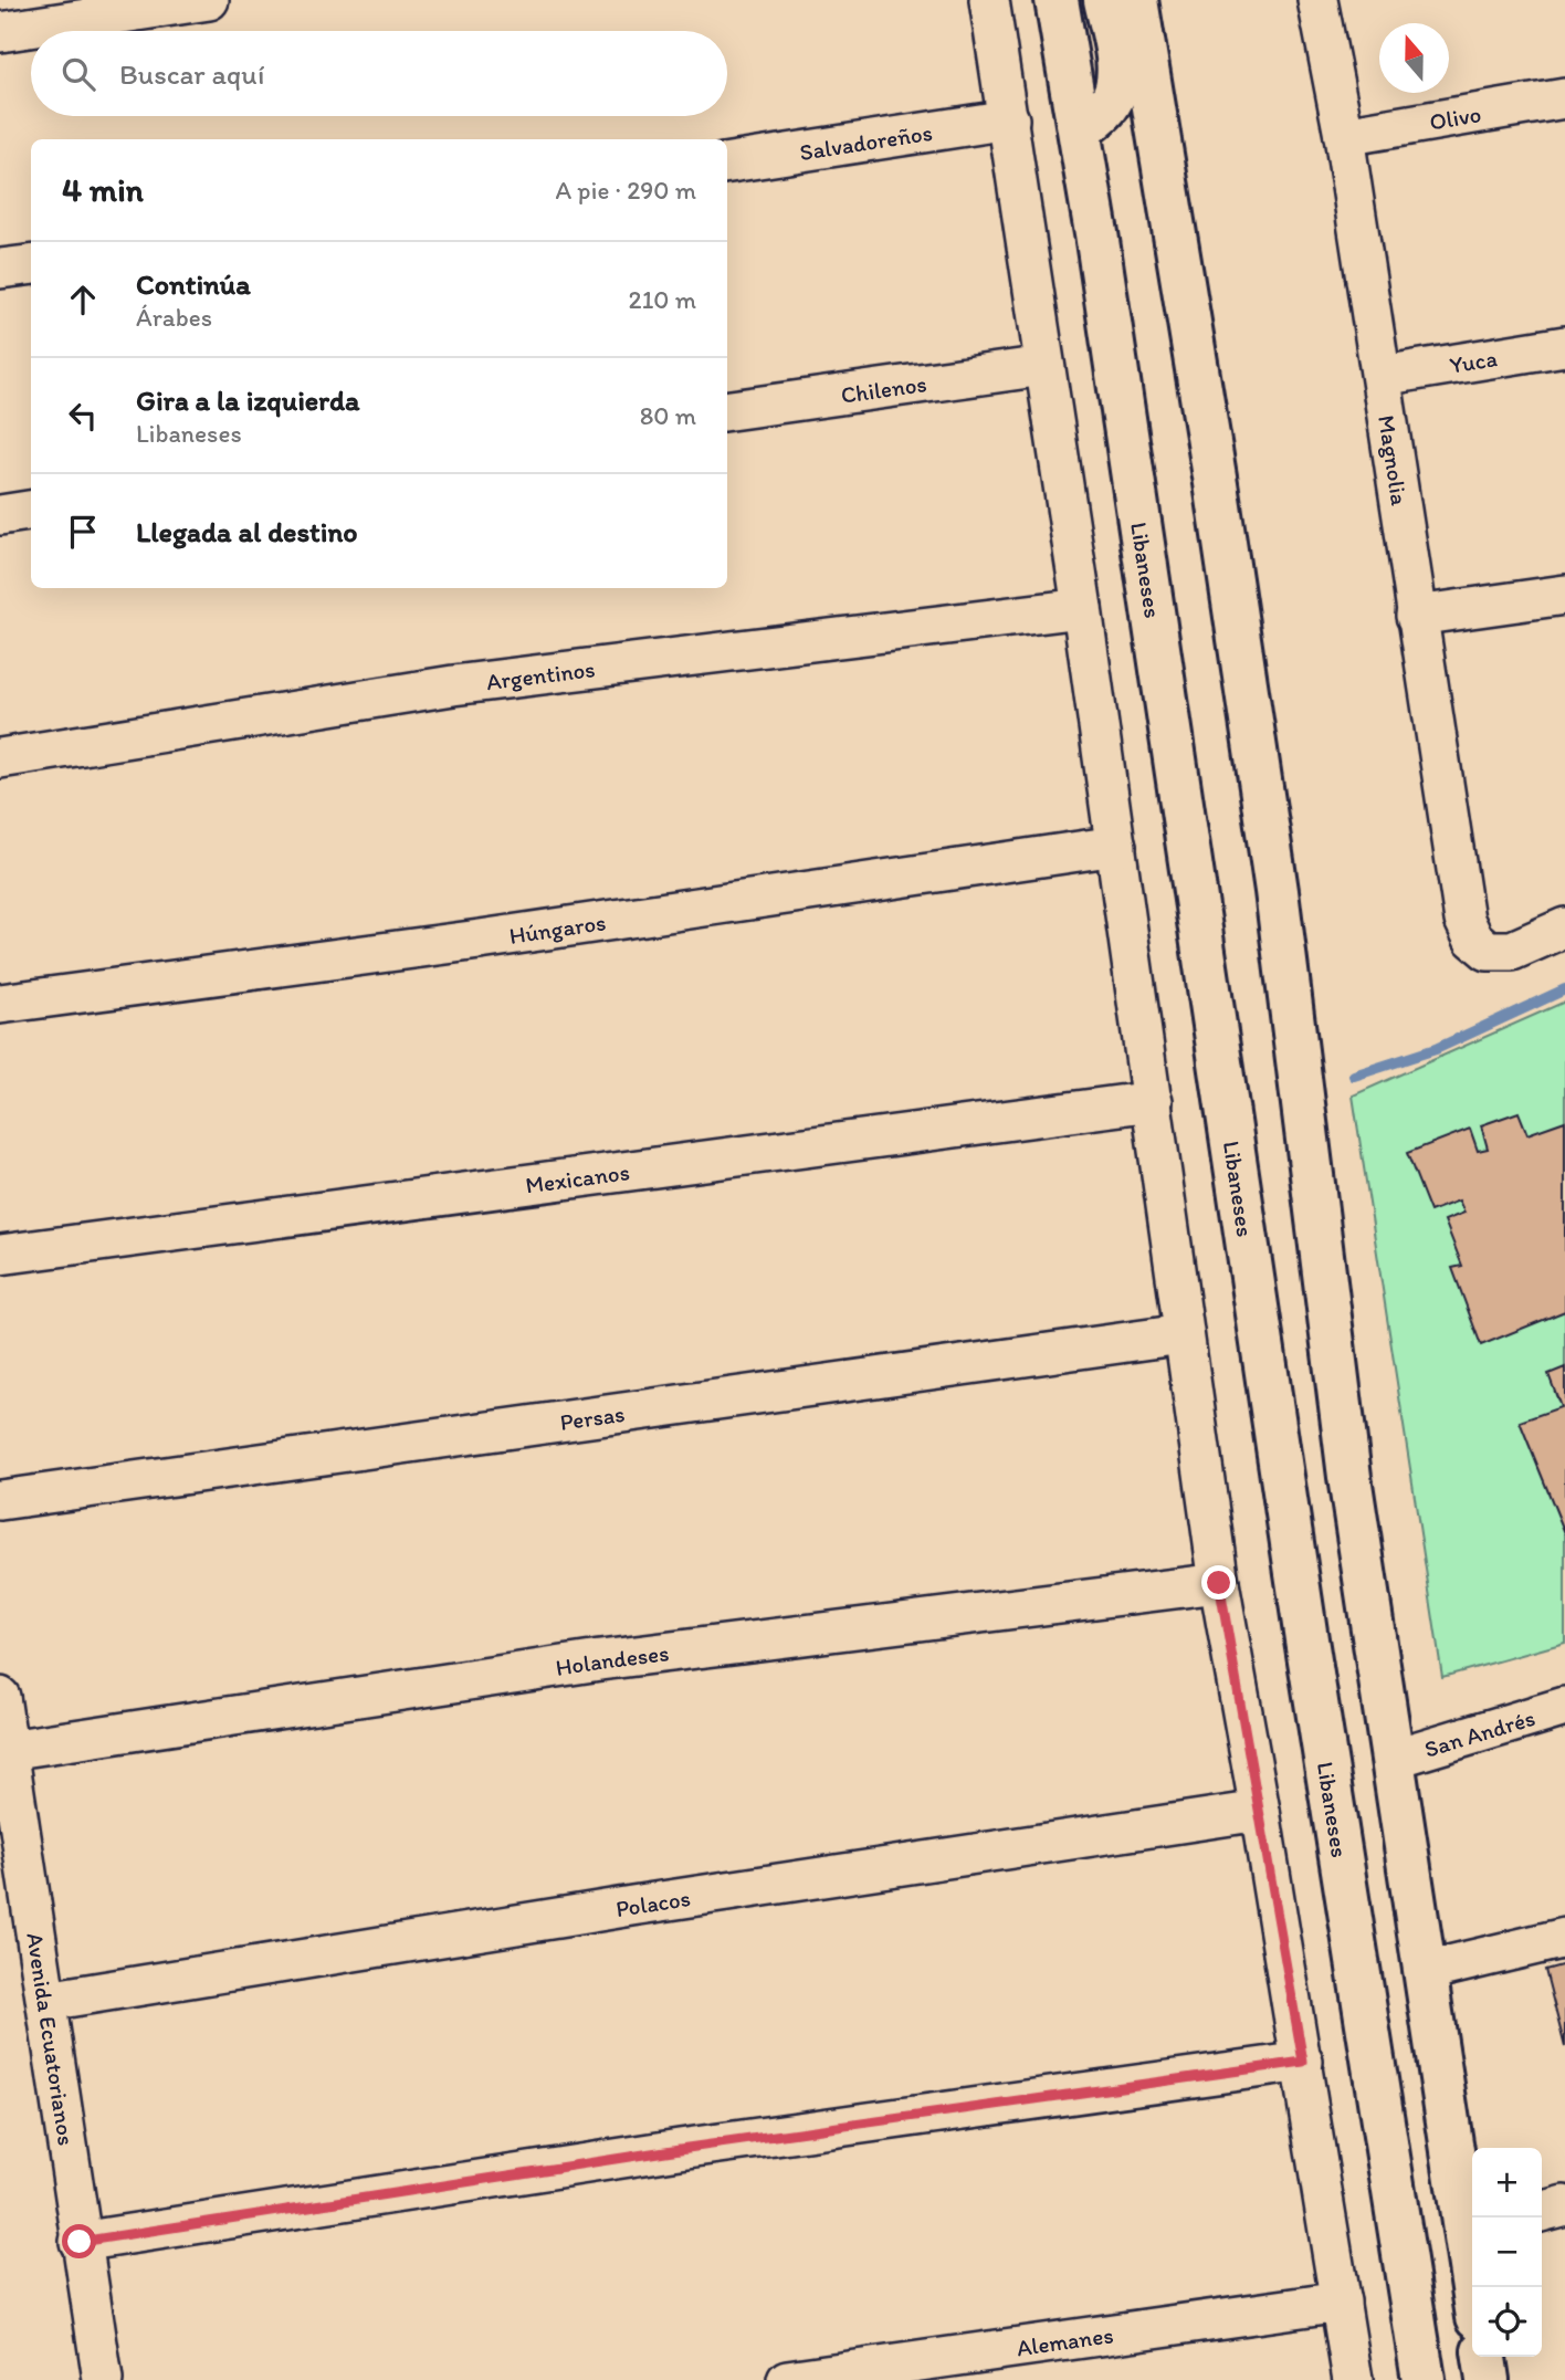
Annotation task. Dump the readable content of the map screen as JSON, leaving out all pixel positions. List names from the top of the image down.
{
  "streets": {
    "main road": ["Libaneses"],
    "street": [
      "Olivo",
      "Salvadoreños",
      "Yuca",
      "Chilenos",
      "Magnolia",
      "Argentinos",
      "Húngaros",
      "Mexicanos",
      "Persas",
      "Holandeses",
      "San Andrés",
      "Polacos",
      "Avenida Ecuatorianos",
      "Alemanes"
    ]
  },
  "crossings": [
    ["Olivo", "Magnolia"],
    ["Yuca", "Magnolia"],
    ["Holandeses", "Avenida Ecuatorianos"],
    ["Polacos", "Avenida Ecuatorianos"]
  ],
  "north": "top",
  "page": {
    "search": "Buscar aquí",
    "heading": ["4 min", "A pie · 290 m"],
    "list": [
      ["Continúa", "Árabes", "210 m"],
      ["Gira a la izquierda", "Libaneses", "80 m"],
      "Llegada al destino"
    ],
    "map_buttons": ["+", "−"]
  }
}
